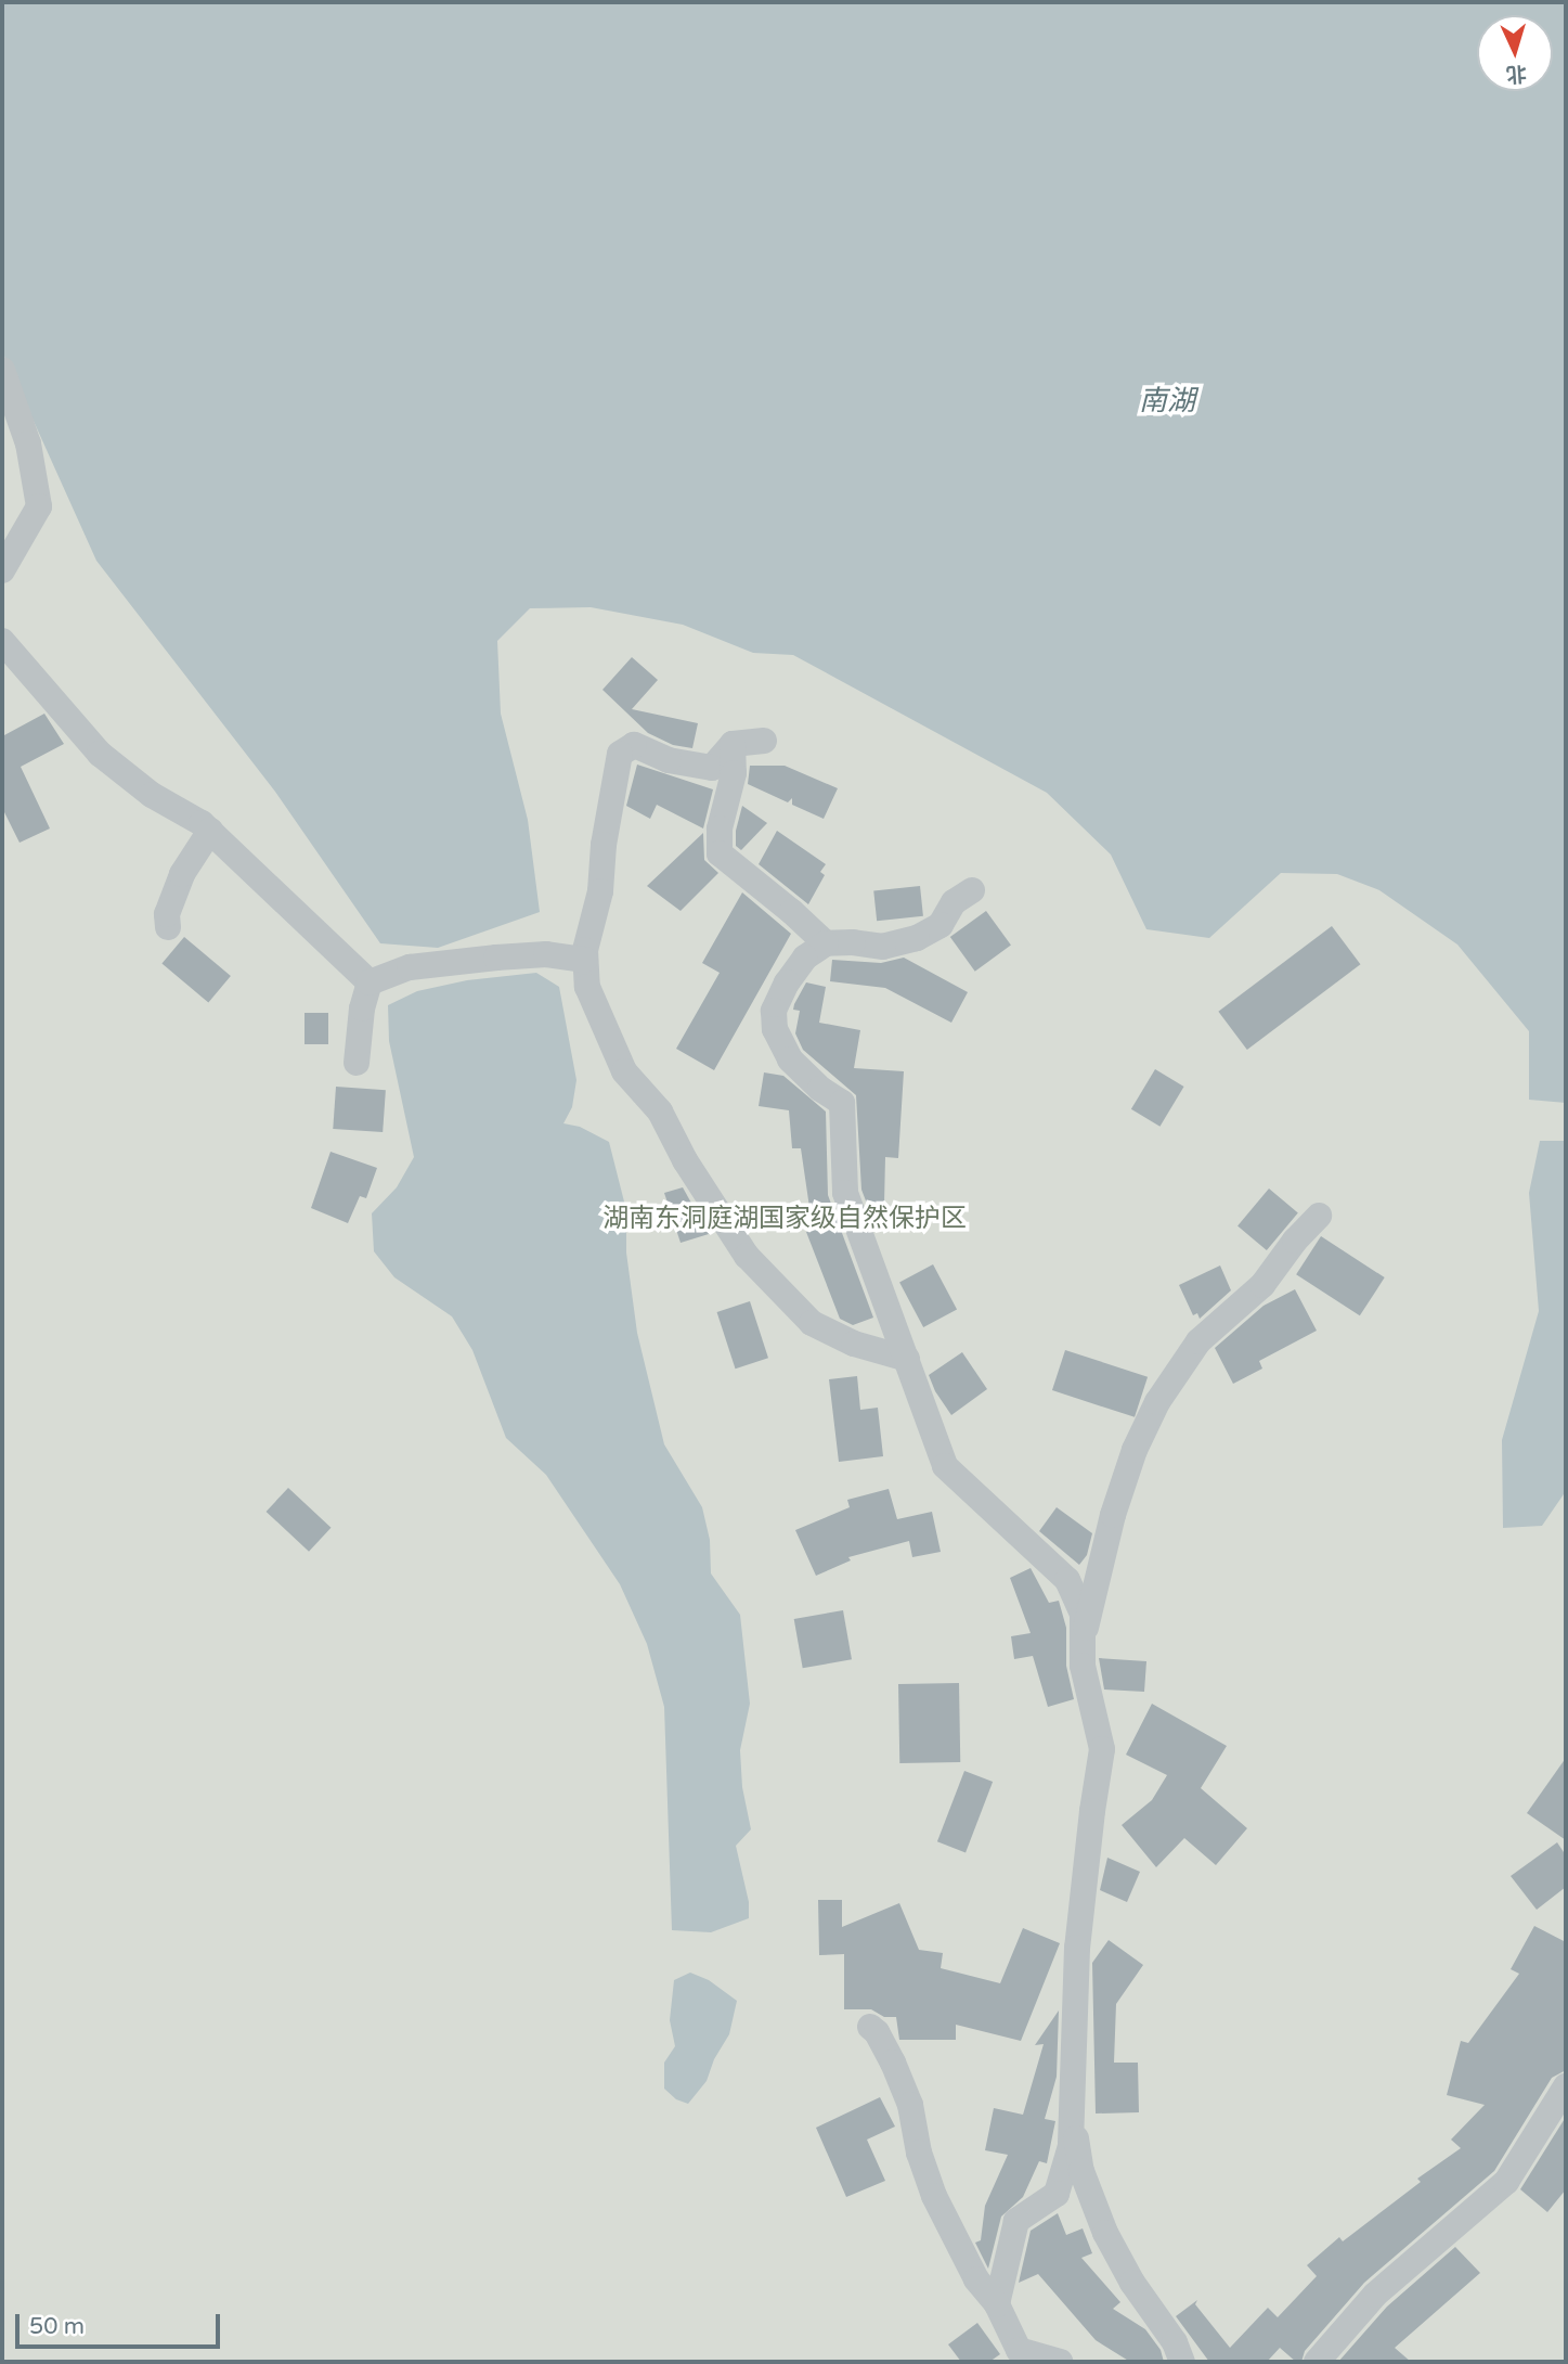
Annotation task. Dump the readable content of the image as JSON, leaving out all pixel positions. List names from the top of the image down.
{
  "water": ["南湖"],
  "parks": ["湖南东洞庭湖国家级自然保护区"],
  "scale_bar": "50 m",
  "north": "bottom"
}
